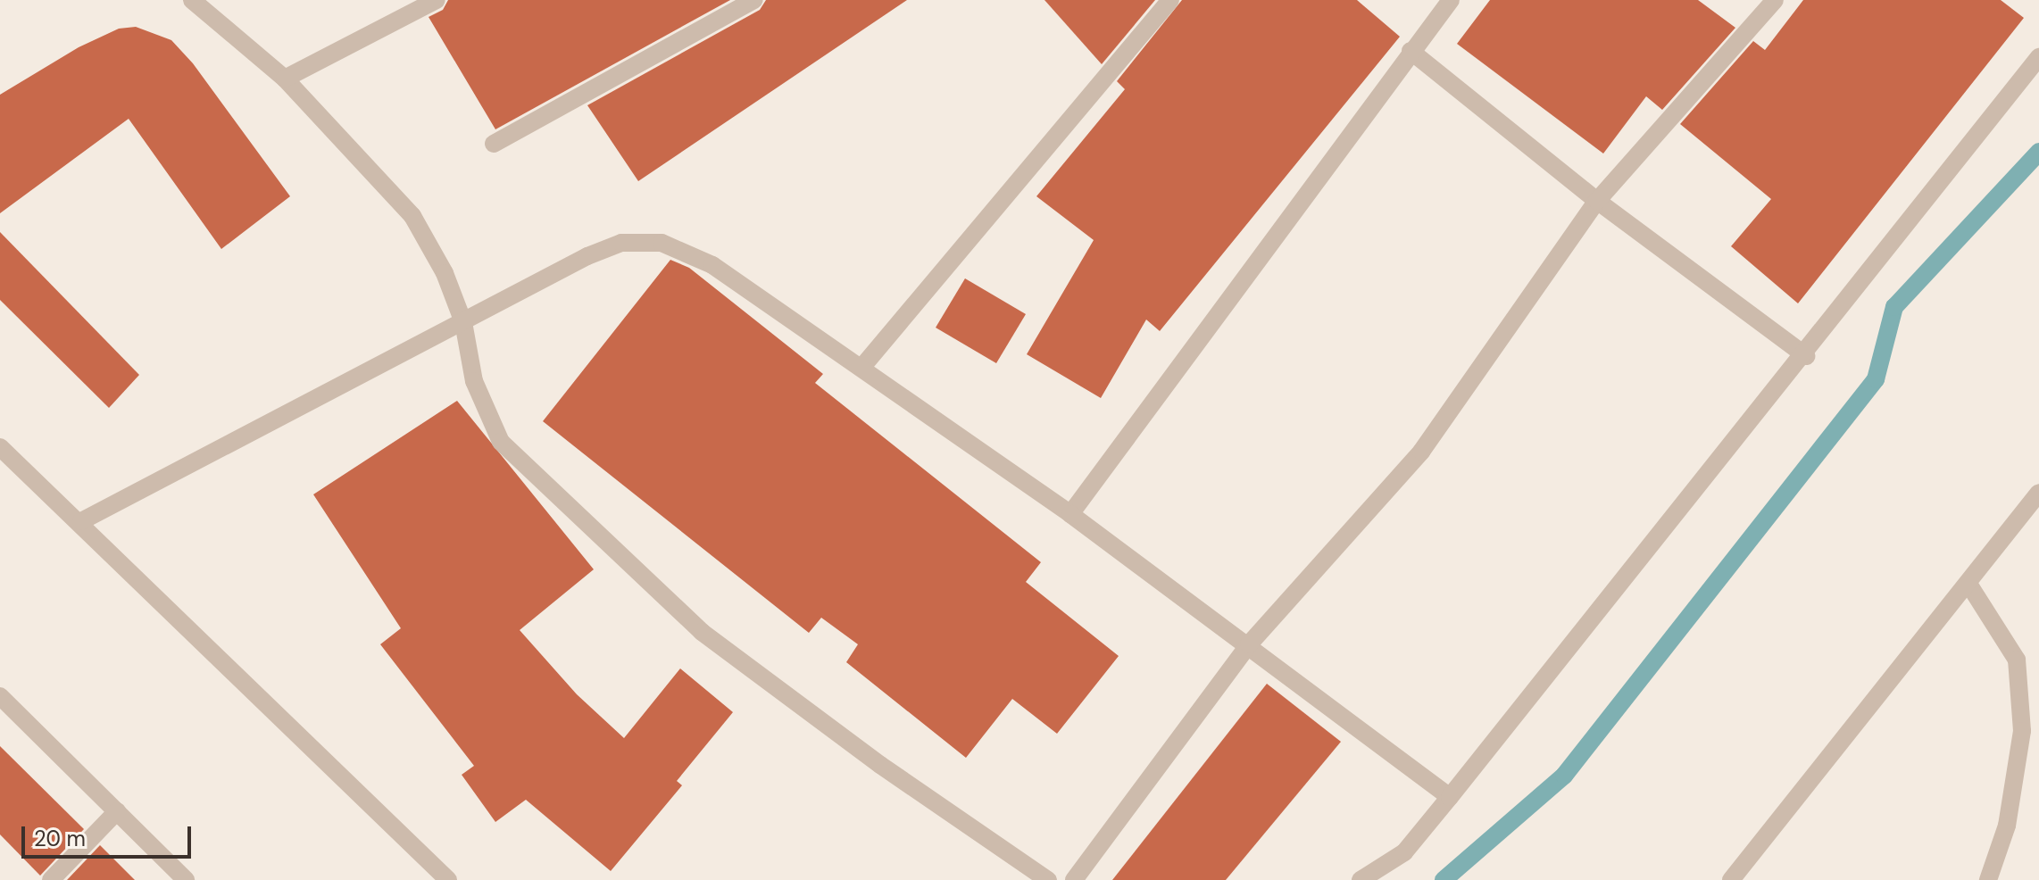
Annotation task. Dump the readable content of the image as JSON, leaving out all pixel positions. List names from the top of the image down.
{
  "scale_bar": "20 m"
}
